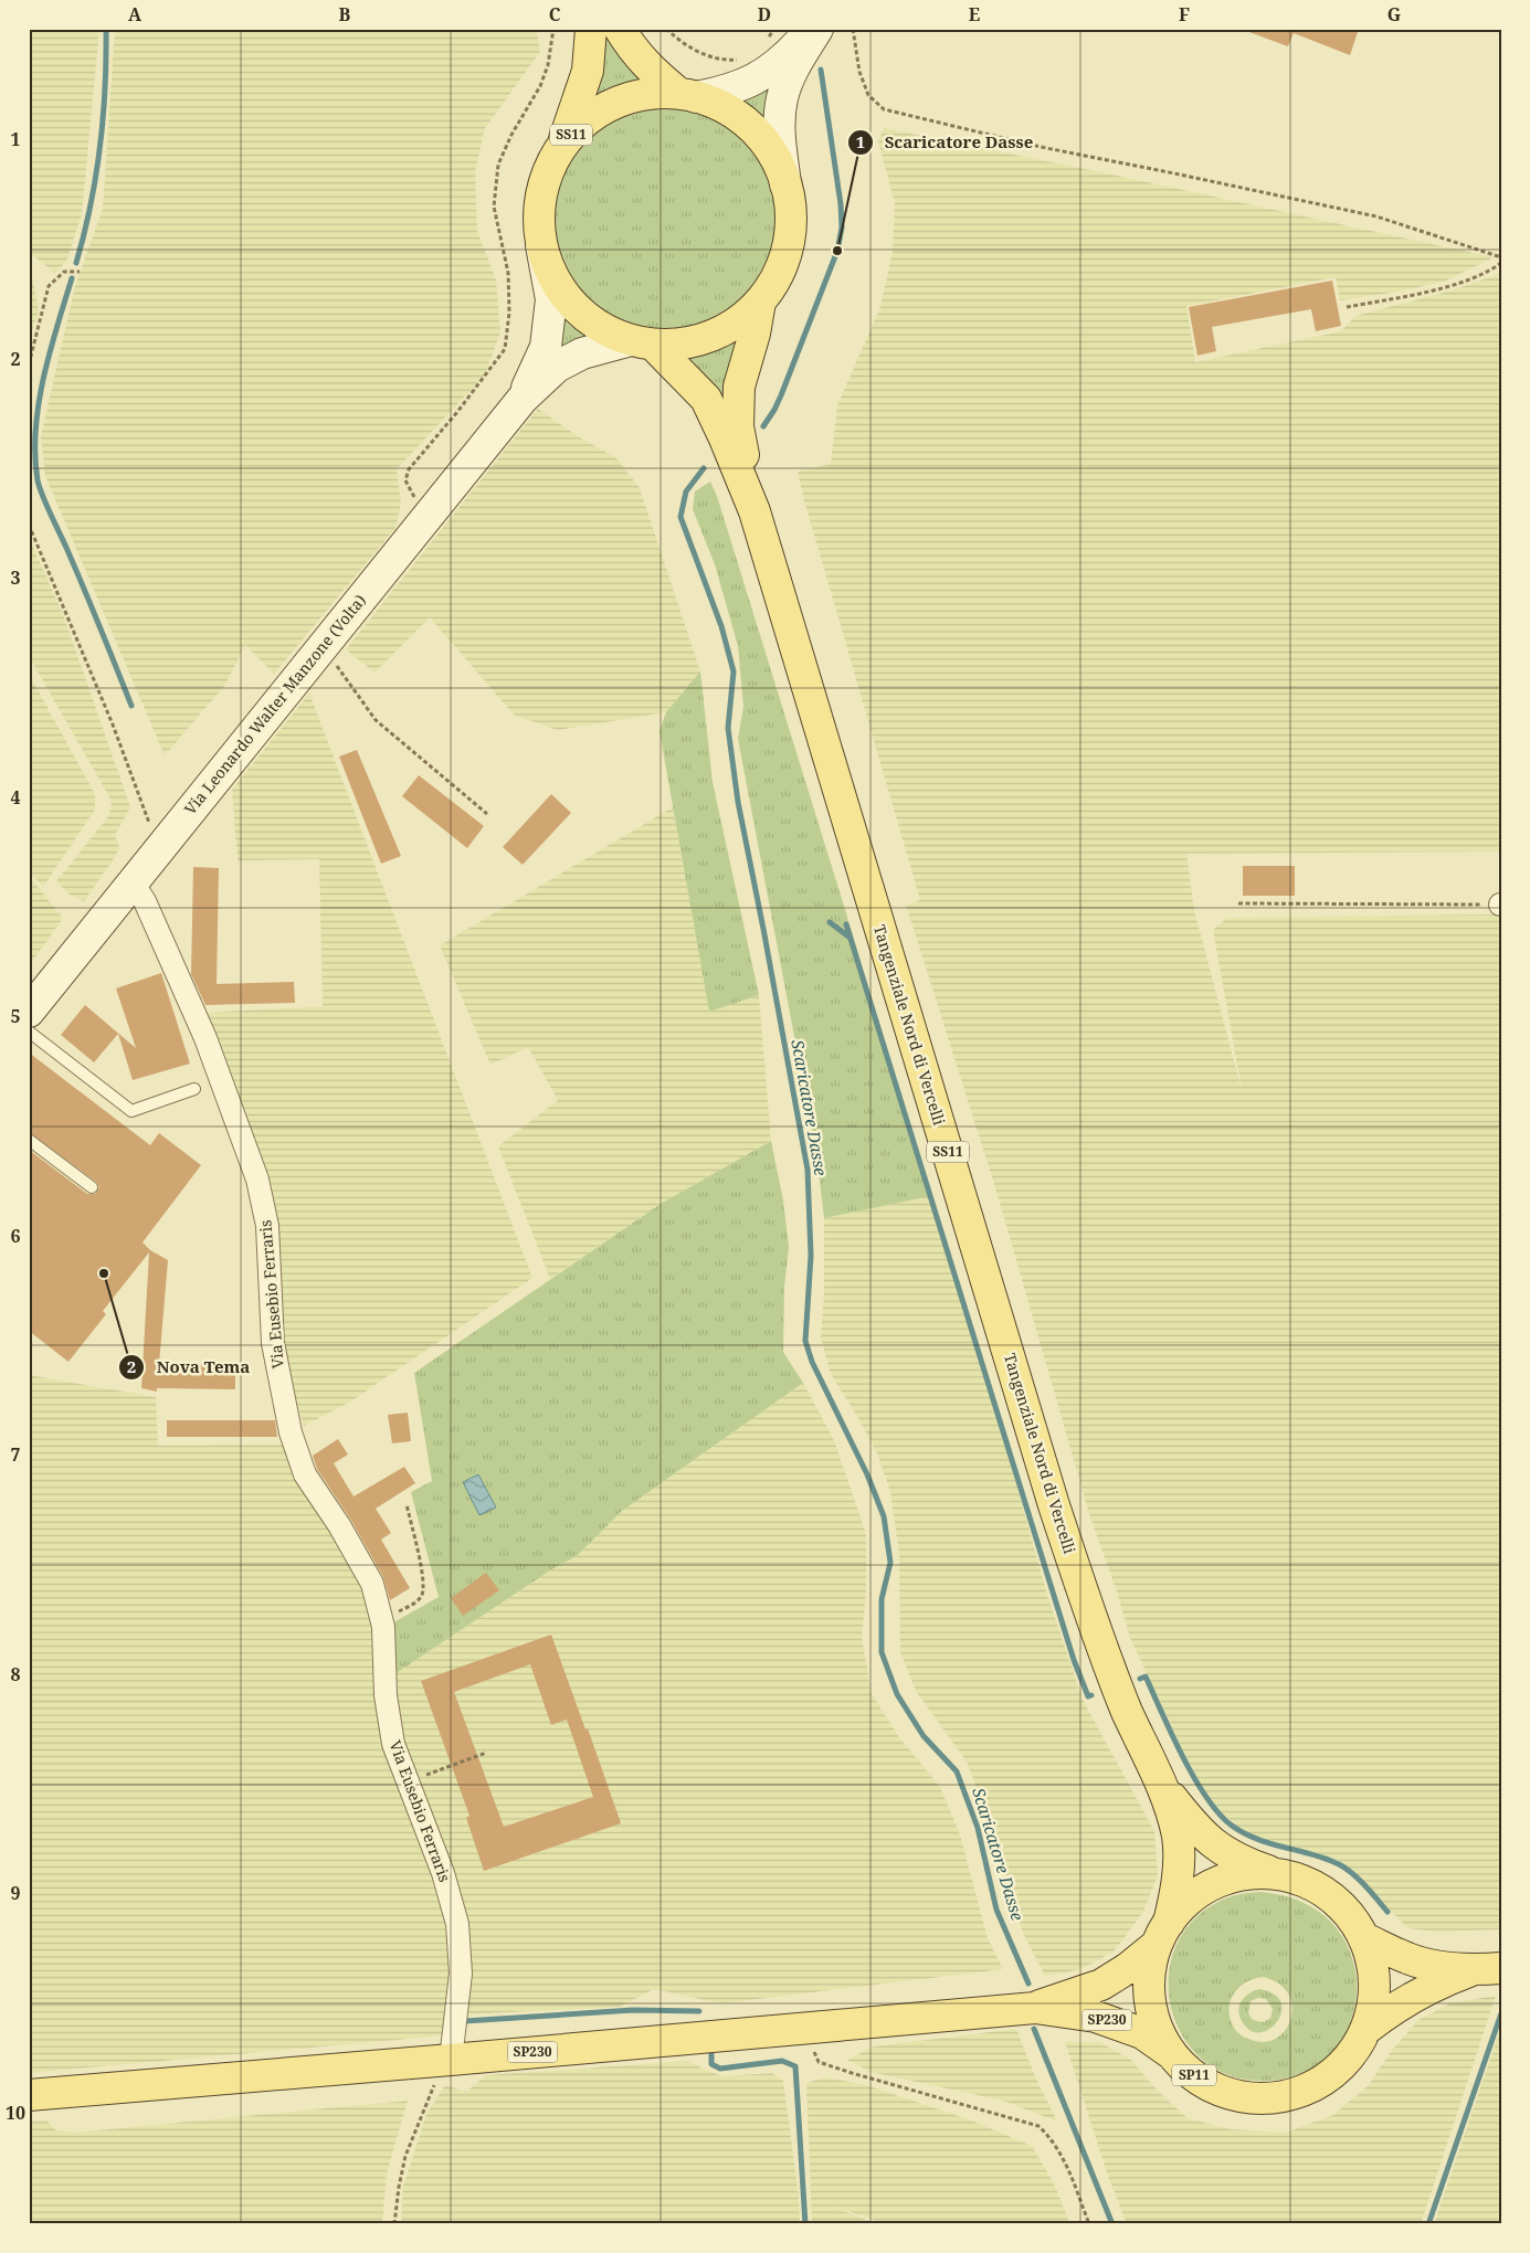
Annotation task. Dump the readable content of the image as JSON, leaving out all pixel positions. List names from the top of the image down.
{
  "streets": {
    "main road": [
      "SS11",
      "Via Leonardo Walter Manzone (Volta)",
      "Tangenziale Nord di Vercelli",
      "SP230",
      "SP11"
    ],
    "street": ["Via Eusebio Ferraris"]
  },
  "crossings": [
    ["Via Leonardo Walter Manzone (Volta)", "Tangenziale Nord di Vercelli"],
    ["Via Leonardo Walter Manzone (Volta)", "Via Eusebio Ferraris"],
    ["Tangenziale Nord di Vercelli", "SP230"],
    ["Tangenziale Nord di Vercelli", "SP11"],
    ["Via Eusebio Ferraris", "SP230"],
    ["SP230", "SP11"]
  ],
  "water": ["Scaricatore Dasse"],
  "places": ["Scaricatore Dasse", "Nova Tema"],
  "grid": {
    "columns": [
      "A",
      "B",
      "C",
      "D",
      "E",
      "F",
      "G"
    ],
    "rows": [
      "1",
      "2",
      "3",
      "4",
      "5",
      "6",
      "7",
      "8",
      "9",
      "10"
    ]
  }
}
